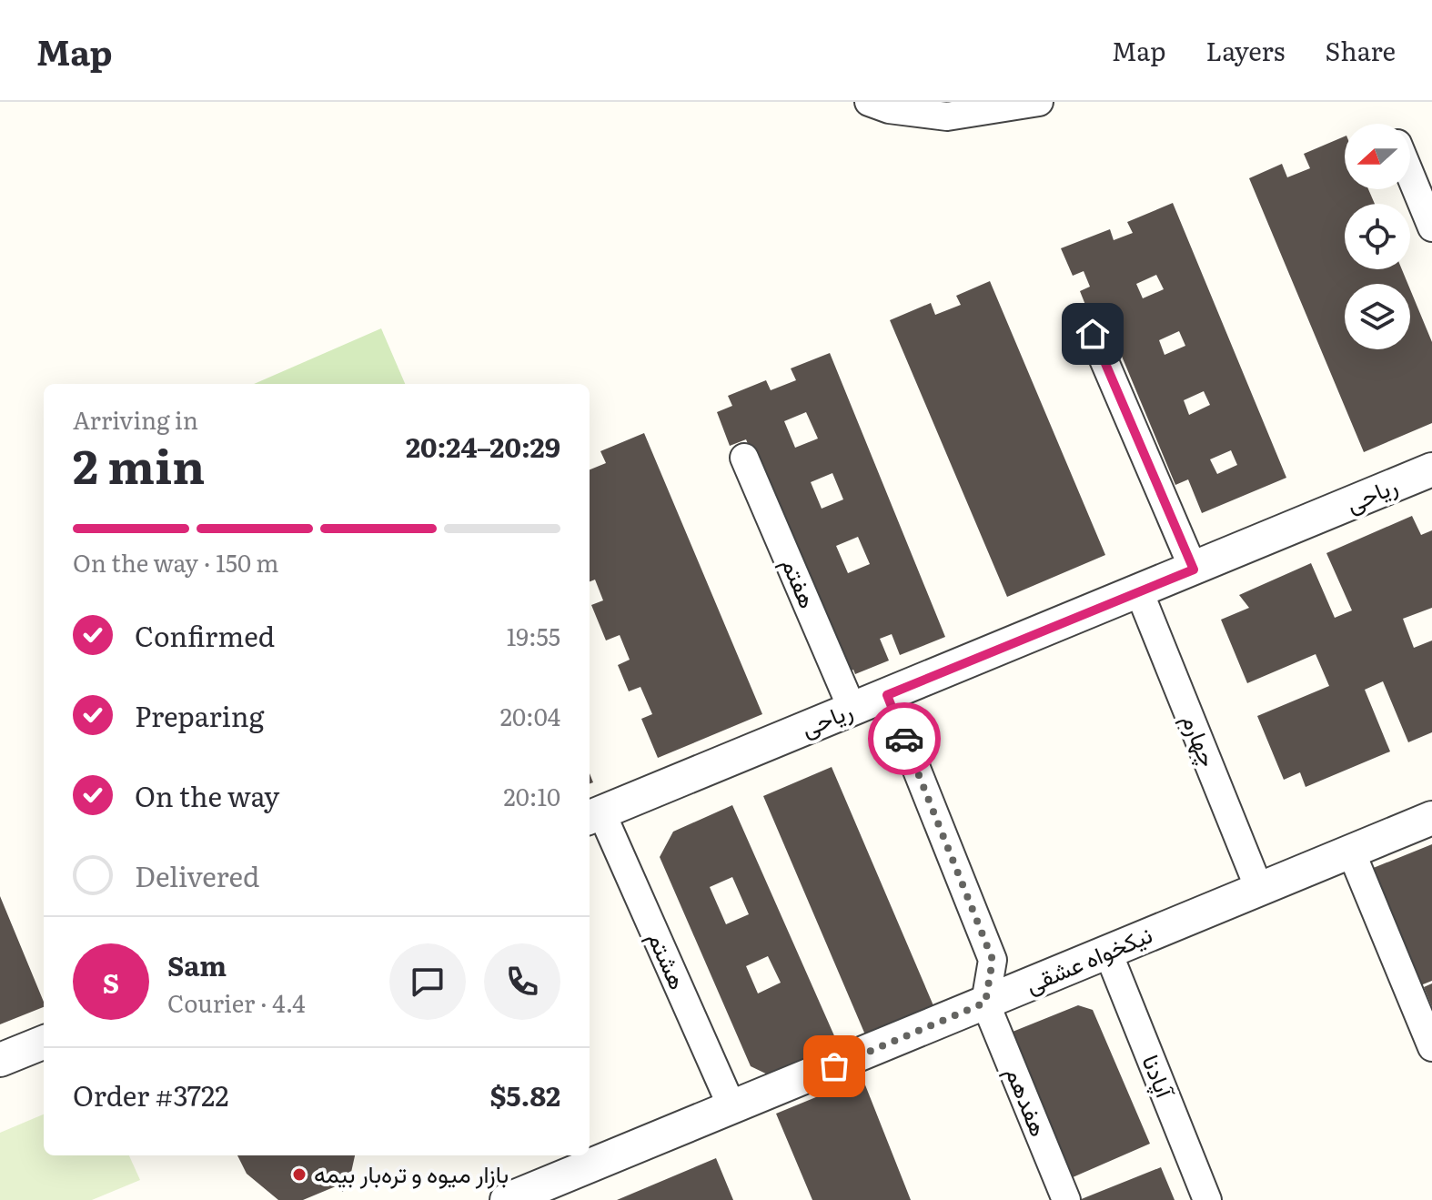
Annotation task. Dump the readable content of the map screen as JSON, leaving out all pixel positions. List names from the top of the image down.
{
  "streets": {
    "street": [
      "ریاحی",
      "هفتم",
      "چهارم",
      "نیکخواه عشقی",
      "هشتم",
      "آپادنا",
      "هفدهم"
    ]
  },
  "crossings": [
    ["ریاحی", "هفتم"],
    ["ریاحی", "چهارم"],
    ["ریاحی", "هشتم"],
    ["چهارم", "نیکخواه عشقی"],
    ["نیکخواه عشقی", "هشتم"],
    ["نیکخواه عشقی", "آپادنا"],
    ["نیکخواه عشقی", "هفدهم"]
  ],
  "places": ["بازار میوه و تره‌بار بیمه"],
  "north": "left",
  "page": {
    "header": "Map",
    "nav": ["Map", "Layers", "Share"],
    "heading": ["2 min", "Arriving in", "20:24–20:29"],
    "panel": [
      "Sam",
      "Courier · 4.4",
      "Order #3722",
      "$5.82"
    ],
    "bar": "On the way · 150 m",
    "list": [
      ["Confirmed", "19:55"],
      ["Preparing", "20:04"],
      ["On the way", "20:10"],
      "Delivered"
    ],
    "round": "S"
  }
}
